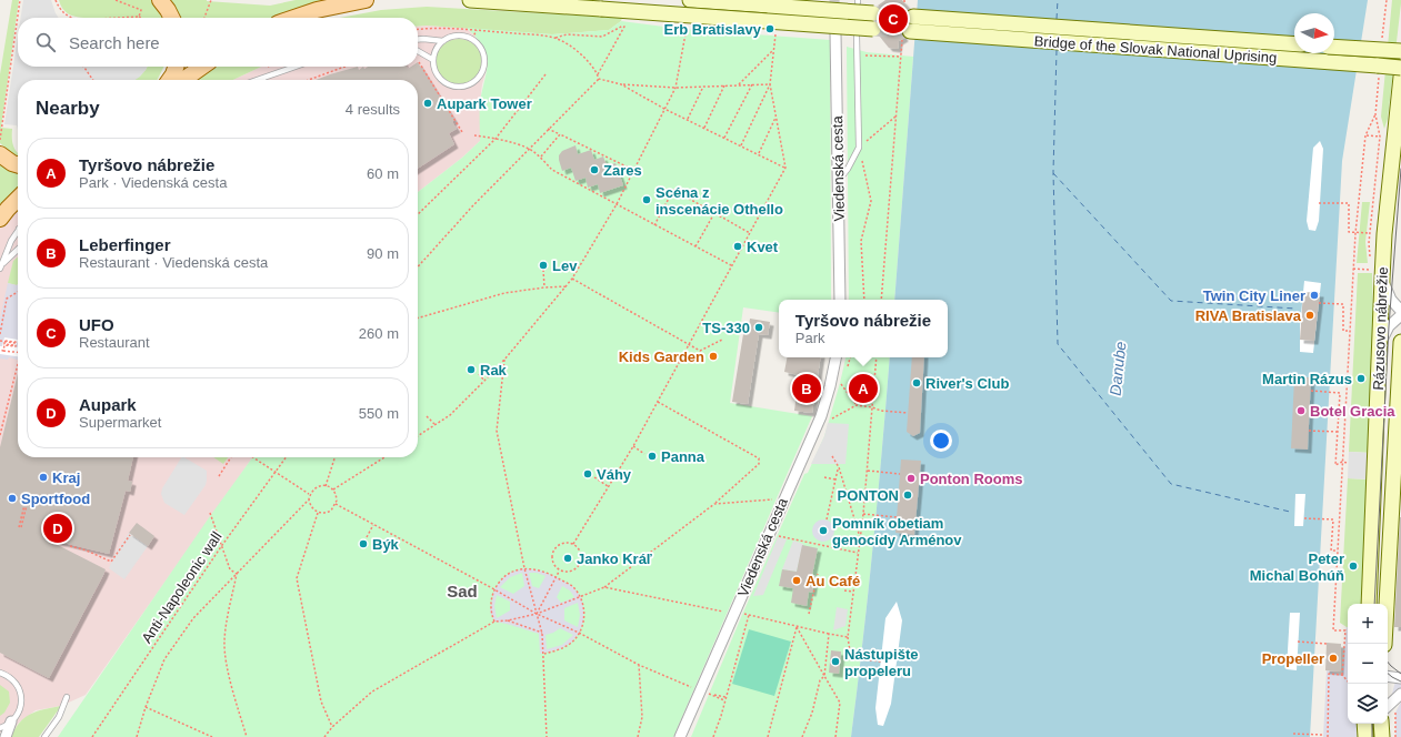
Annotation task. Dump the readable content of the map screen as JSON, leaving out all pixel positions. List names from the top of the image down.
{
  "streets": {
    "main road": ["Bridge of the Slovak National Uprising", "Rázusovo nábrežie"],
    "street": ["Viedenská cesta"],
    "path": ["Anti-Napoleonic wall"]
  },
  "districts": ["Sad"],
  "water": ["Danube"],
  "places": [
    "Erb Bratislavy",
    "Aupark Tower",
    "Zares",
    "Scéna z inscenácie Othello",
    "Kvet",
    "Lev",
    "Twin City Liner",
    "RIVA Bratislava",
    "TS-330",
    "Kids Garden",
    "Rak",
    "Martin Rázus",
    "River's Club",
    "Botel Gracia",
    "Panna",
    "Váhy",
    "Kraj",
    "Ponton Rooms",
    "PONTON",
    "Sportfood",
    "Pomník obetiam genocídy Arménov",
    "Býk",
    "Janko Kráľ",
    "Peter Michal Bohúň",
    "Au Café",
    "Propeller",
    "Nástupište propeleru"
  ],
  "north": "right",
  "page": {
    "pins": [
      "C",
      "A",
      "B",
      "D"
    ],
    "search": "Search here",
    "heading": ["Nearby", "4 results"],
    "list": [
      {
        "mark": "A",
        "name": "Tyršovo nábrežie",
        "note": "Park · Viedenská cesta",
        "value": "60 m"
      },
      {
        "mark": "B",
        "name": "Leberfinger",
        "note": "Restaurant · Viedenská cesta",
        "value": "90 m"
      },
      {
        "mark": "C",
        "name": "UFO",
        "note": "Restaurant",
        "value": "260 m"
      },
      {
        "mark": "D",
        "name": "Aupark",
        "note": "Supermarket",
        "value": "550 m"
      }
    ],
    "popup": ["Tyršovo nábrežie", "Park"],
    "map_buttons": ["+", "−"]
  }
}
